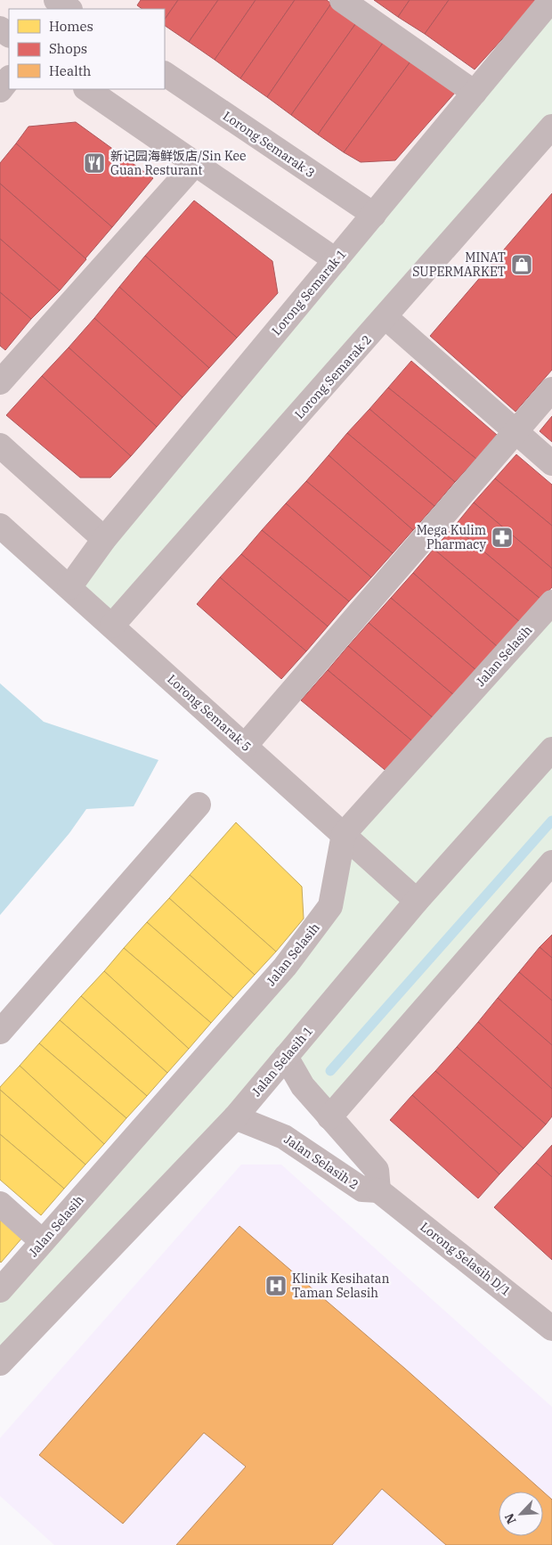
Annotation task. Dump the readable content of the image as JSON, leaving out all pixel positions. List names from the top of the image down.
{
  "streets": {
    "street": [
      "Lorong Semarak 3",
      "Lorong Semarak 1",
      "Lorong Semarak 2",
      "Jalan Selasih",
      "Lorong Semarak 5",
      "Jalan Selasih 1",
      "Jalan Selasih 2",
      "Lorong Selasih D/1"
    ]
  },
  "crossings": [
    ["Lorong Semarak 3", "Lorong Semarak 1"],
    ["Lorong Semarak 1", "Lorong Semarak 5"],
    ["Lorong Semarak 2", "Lorong Semarak 5"],
    ["Jalan Selasih", "Lorong Semarak 5"],
    ["Lorong Semarak 5", "Jalan Selasih 1"],
    ["Jalan Selasih 1", "Jalan Selasih 2"],
    ["Jalan Selasih 2", "Lorong Selasih D/1"]
  ],
  "places": {
    "restaurant": ["新记园海鲜饭店/Sin Kee Guan Resturant"],
    "shop": ["MINAT SUPERMARKET"],
    "pharmacy": ["Mega Kulim Pharmacy"],
    "hospital": ["Klinik Kesihatan Taman Selasih"]
  },
  "legend": ["Homes", "Shops", "Health"],
  "north": "bottom left"
}
